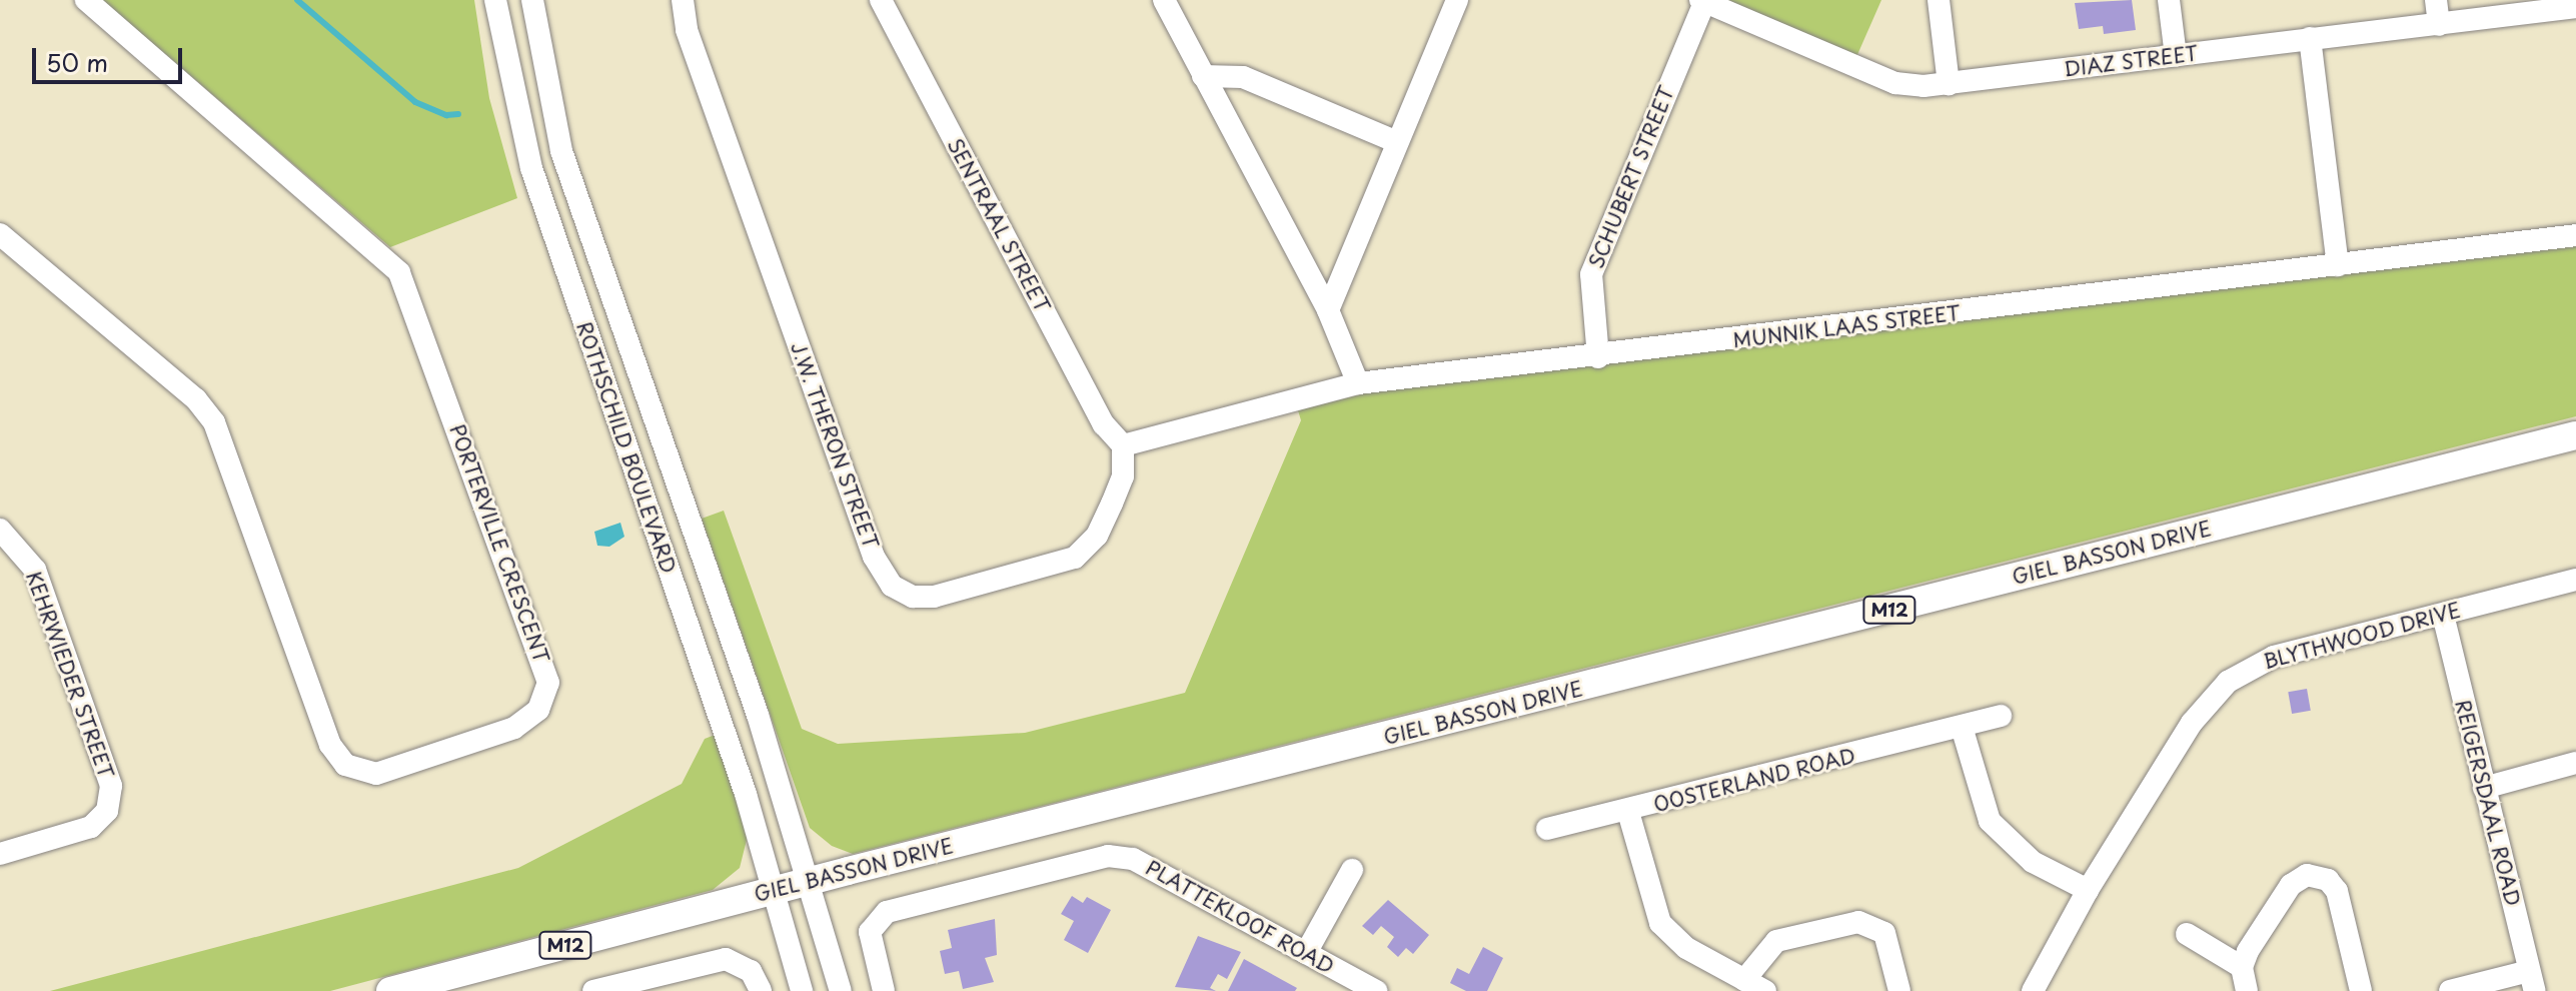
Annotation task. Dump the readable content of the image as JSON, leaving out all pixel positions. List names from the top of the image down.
{
  "streets": {
    "main road": ["GIEL BASSON DRIVE", "M12"],
    "street": [
      "DIAZ STREET",
      "SCHUBERT STREET",
      "SENTRAAL STREET",
      "MUNNIK LAAS STREET",
      "J.W. THERON STREET",
      "ROTHSCHILD BOULEVARD",
      "PORTERVILLE CRESCENT",
      "BLYTHWOOD DRIVE",
      "KEHRWIEDER STREET",
      "OOSTERLAND ROAD",
      "REIGERSDAAL ROAD",
      "PLATTEKLOOF ROAD"
    ]
  },
  "crossings": [
    ["DIAZ STREET", "SCHUBERT STREET"],
    ["SCHUBERT STREET", "MUNNIK LAAS STREET"],
    ["SENTRAAL STREET", "MUNNIK LAAS STREET"],
    ["SENTRAAL STREET", "J.W. THERON STREET"],
    ["MUNNIK LAAS STREET", "J.W. THERON STREET"],
    ["ROTHSCHILD BOULEVARD", "GIEL BASSON DRIVE"],
    ["BLYTHWOOD DRIVE", "REIGERSDAAL ROAD"]
  ],
  "scale_bar": "50 m"
}
